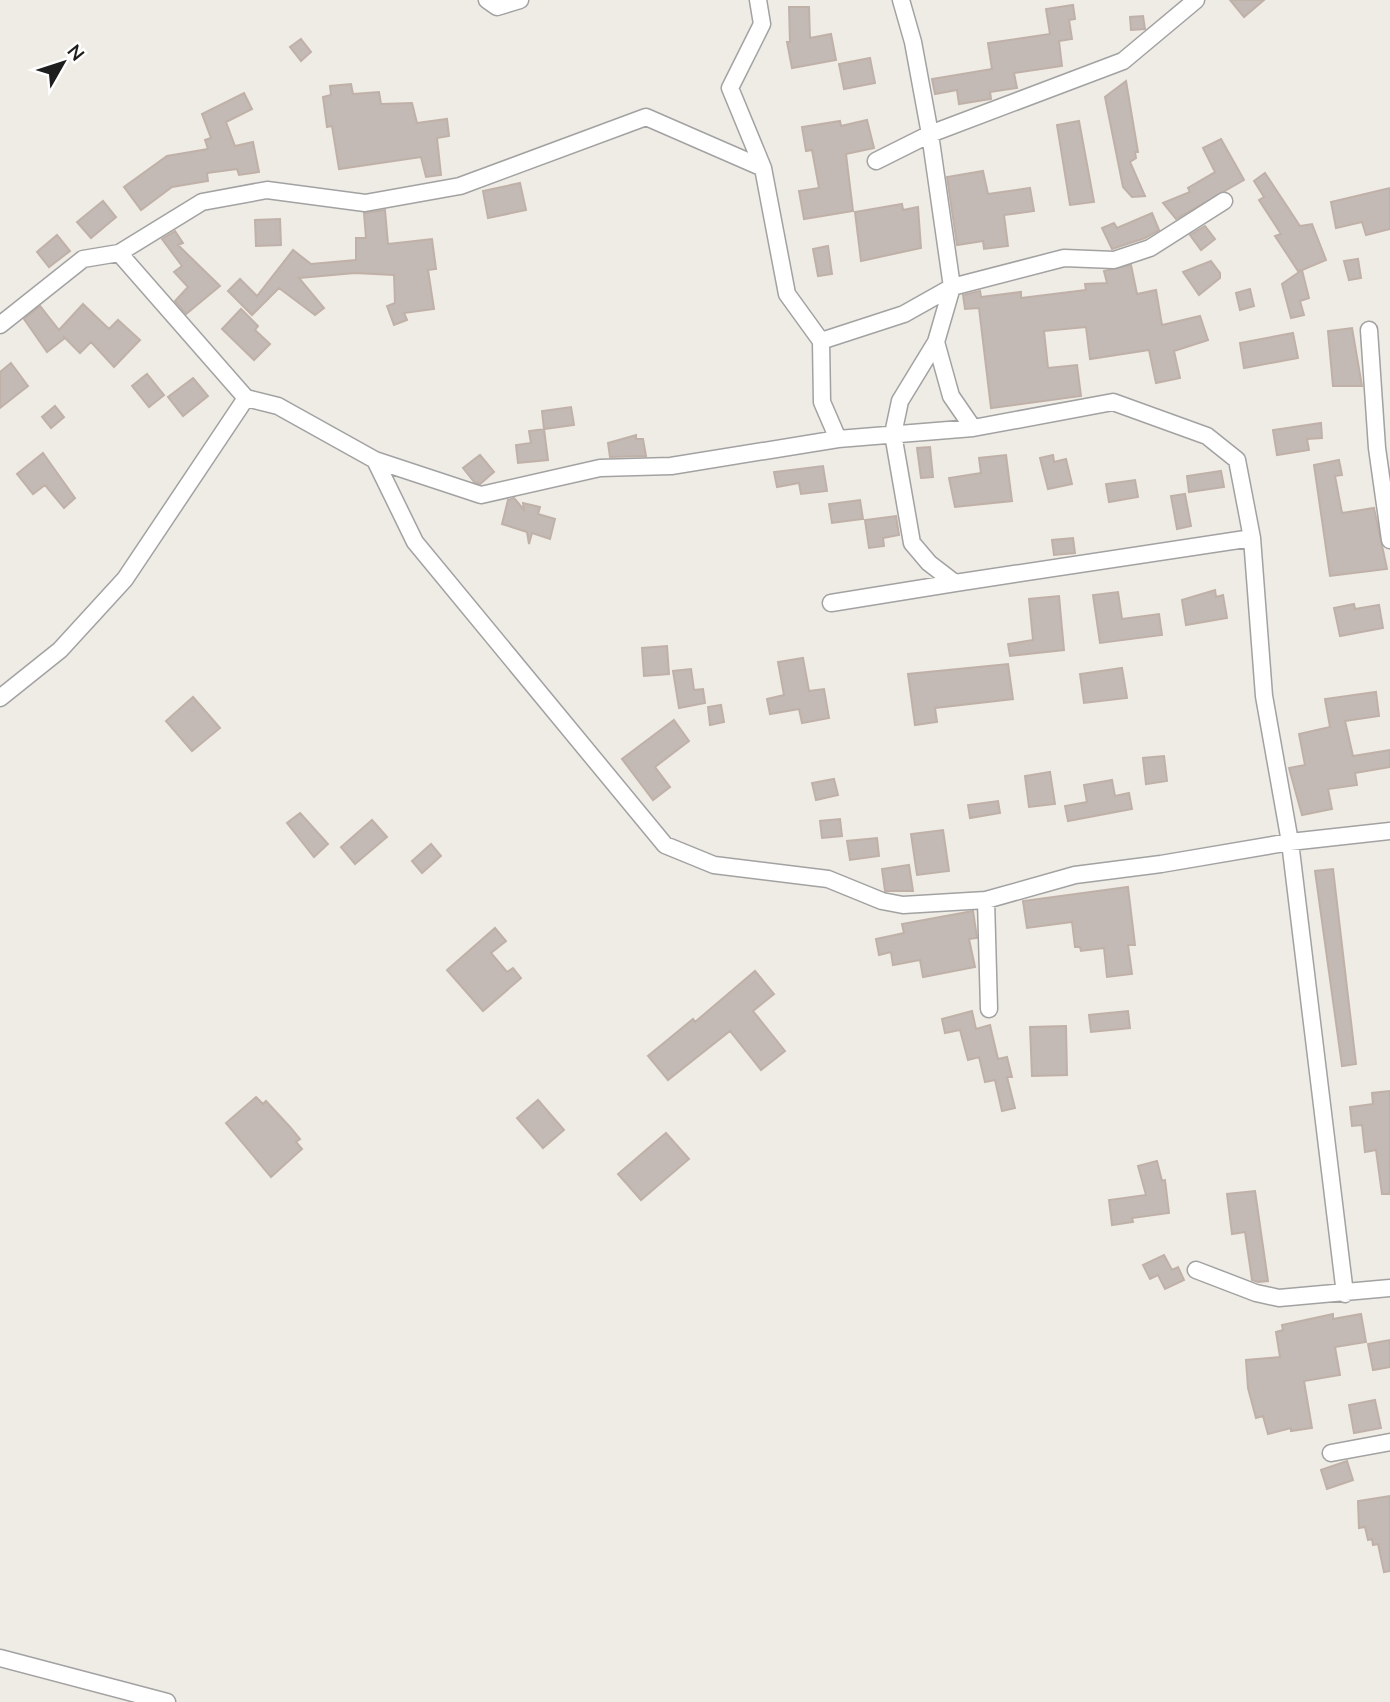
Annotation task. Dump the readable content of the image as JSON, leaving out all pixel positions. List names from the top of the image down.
{
  "north": "top right"
}
